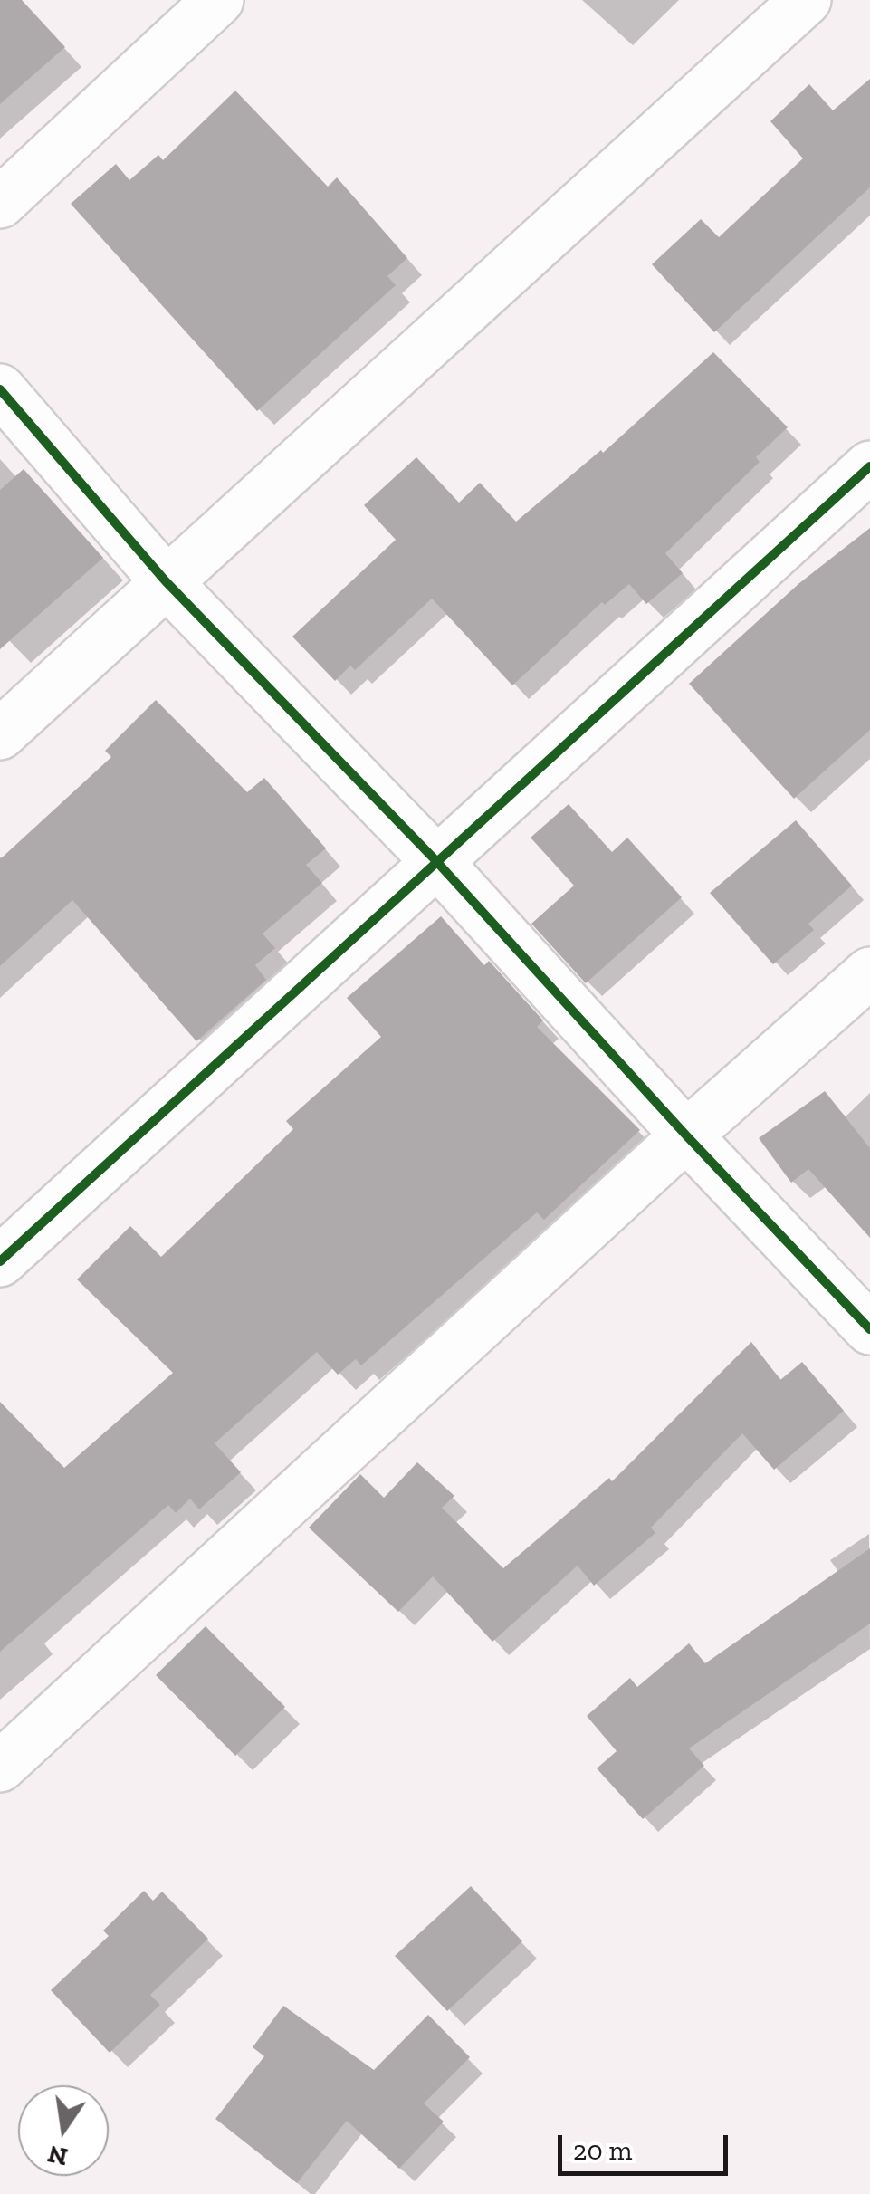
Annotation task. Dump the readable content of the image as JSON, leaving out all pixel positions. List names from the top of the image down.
{
  "scale_bar": "20 m",
  "north": "bottom"
}
